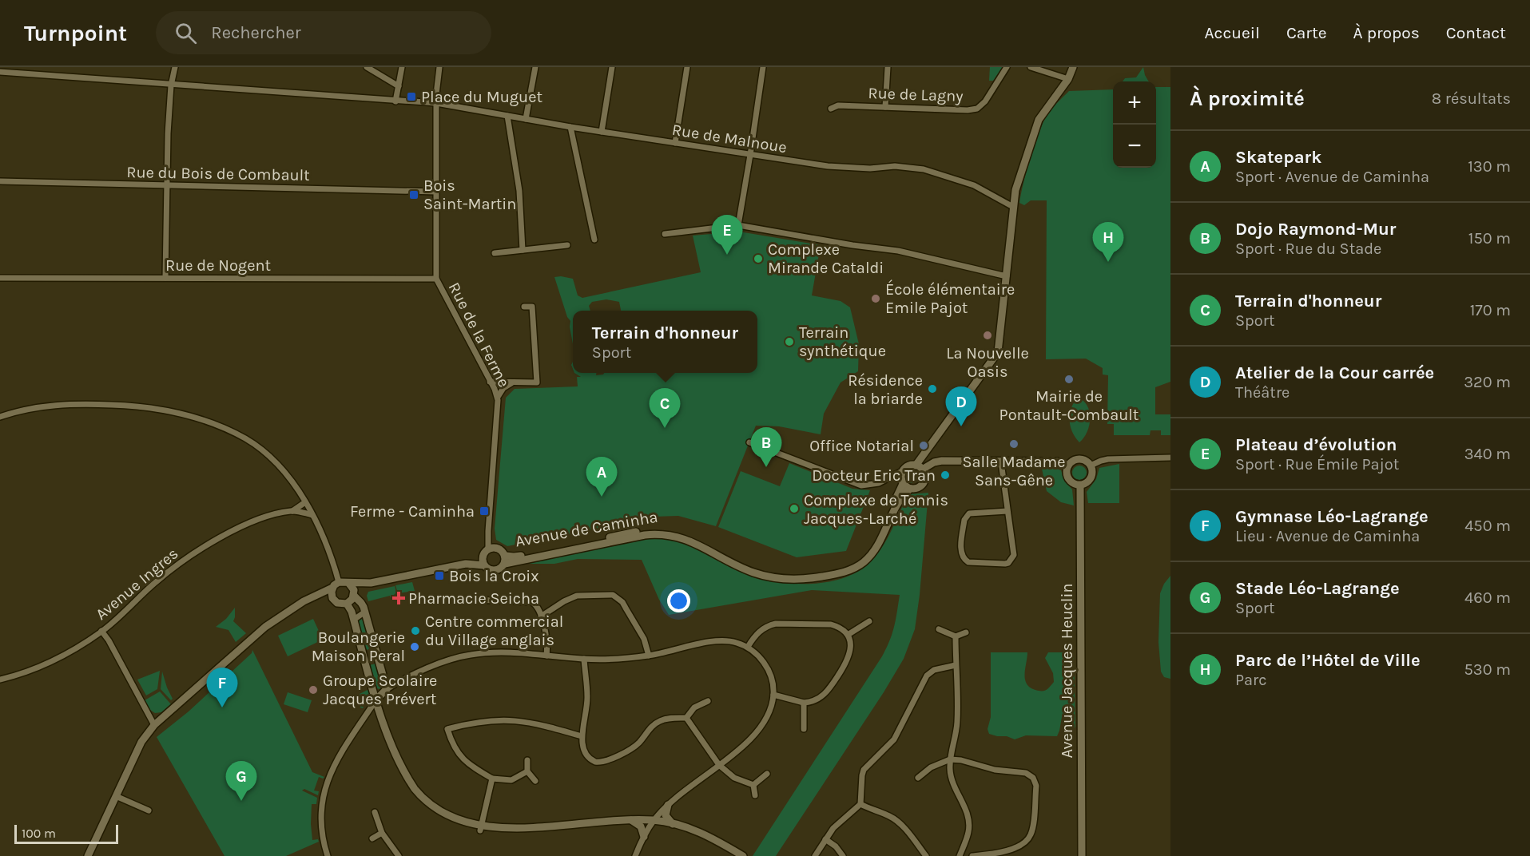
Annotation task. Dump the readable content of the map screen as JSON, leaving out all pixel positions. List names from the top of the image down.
{
  "streets": {
    "street": [
      "Rue de Lagny",
      "Rue de Malnoue",
      "Rue du Bois de Combault",
      "Rue de Nogent",
      "Rue de la Ferme",
      "Avenue de Caminha",
      "Avenue Ingres",
      "Avenue Jacques Heuclin"
    ]
  },
  "crossings": [
    ["Rue de Malnoue", "Rue de la Ferme"],
    ["Rue du Bois de Combault", "Rue de la Ferme"],
    ["Rue de Nogent", "Rue de la Ferme"],
    ["Rue de la Ferme", "Avenue de Caminha"]
  ],
  "places": {
    "transit": [
      "Place du Muguet",
      "Bois Saint-Martin",
      "Ferme - Caminha",
      "Bois la Croix"
    ],
    "other": [
      "Complexe Mirande Cataldi",
      "École élémentaire Emile Pajot",
      "La Nouvelle Oasis",
      "Terrain synthétique",
      "Mairie de Pontault-Combault",
      "Résidence la briarde",
      "Salle Madame Sans-Gêne",
      "Office Notarial",
      "Docteur Eric Tran",
      "Complexe de Tennis Jacques-Larché",
      "Centre commercial du Village anglais",
      "Boulangerie Maison Peral",
      "Groupe Scolaire Jacques Prévert"
    ],
    "health": ["Pharmacie Seicha"]
  },
  "scale_bar": "100 m",
  "page": {
    "header": "Turnpoint",
    "search": "Rechercher",
    "nav": [
      "Accueil",
      "Carte",
      "À propos",
      "Contact"
    ],
    "heading": ["À proximité", "8 résultats"],
    "map_buttons": ["+", "−"],
    "list": [
      {
        "mark": "A",
        "name": "Skatepark",
        "note": "Sport · Avenue de Caminha",
        "value": "130 m"
      },
      {
        "mark": "B",
        "name": "Dojo Raymond-Mur",
        "note": "Sport · Rue du Stade",
        "value": "150 m"
      },
      {
        "mark": "C",
        "name": "Terrain d'honneur",
        "note": "Sport",
        "value": "170 m"
      },
      {
        "mark": "D",
        "name": "Atelier de la Cour carrée",
        "note": "Théâtre",
        "value": "320 m"
      },
      {
        "mark": "E",
        "name": "Plateau d’évolution",
        "note": "Sport · Rue Émile Pajot",
        "value": "340 m"
      },
      {
        "mark": "F",
        "name": "Gymnase Léo-Lagrange",
        "note": "Lieu · Avenue de Caminha",
        "value": "450 m"
      },
      {
        "mark": "G",
        "name": "Stade Léo-Lagrange",
        "note": "Sport",
        "value": "460 m"
      },
      {
        "mark": "H",
        "name": "Parc de l’Hôtel de Ville",
        "note": "Parc",
        "value": "530 m"
      }
    ],
    "pins": [
      "E",
      "H",
      "D",
      "C",
      "B",
      "A",
      "F",
      "G"
    ],
    "popup": ["Terrain d'honneur", "Sport"],
    "scale": "100 m"
  }
}
